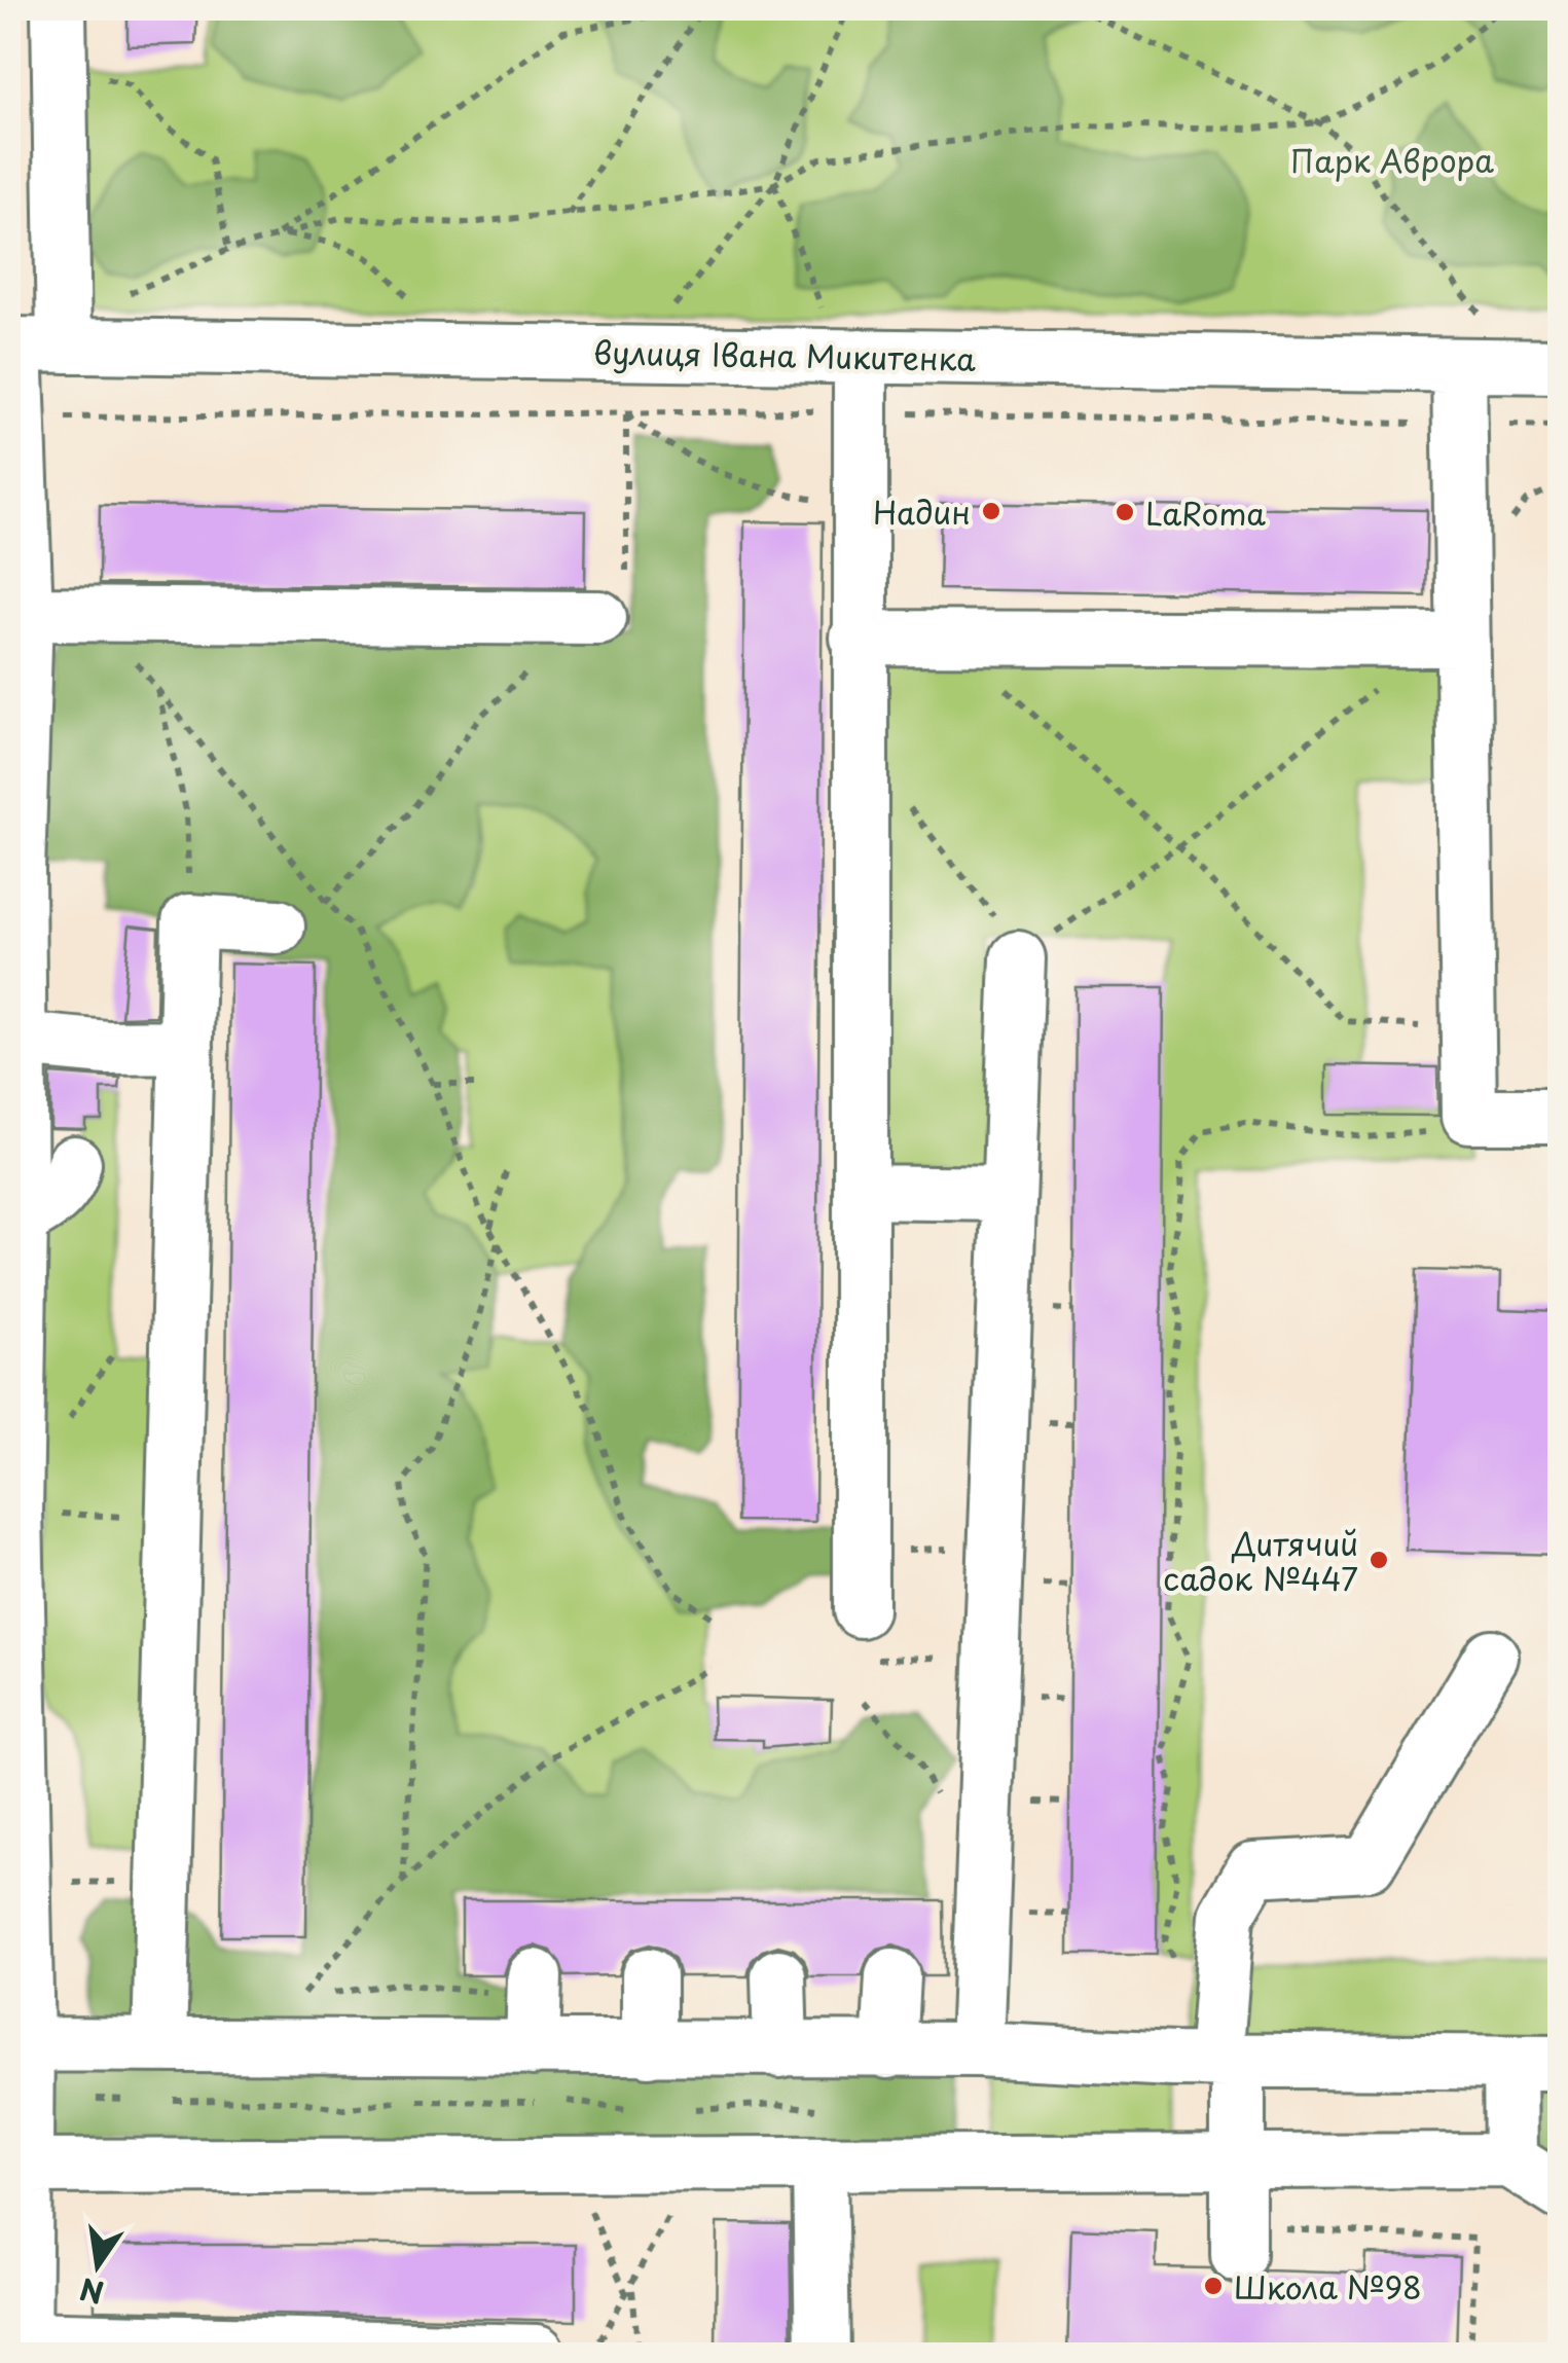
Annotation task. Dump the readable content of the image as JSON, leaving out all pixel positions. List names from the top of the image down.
{
  "streets": {
    "street": ["вулиця Івана Микитенка"]
  },
  "parks": ["Парк Аврора"],
  "places": [
    "Надин",
    "LaRoma",
    "Дитячий садок №447",
    "Школа №98"
  ],
  "north": "bottom"
}
